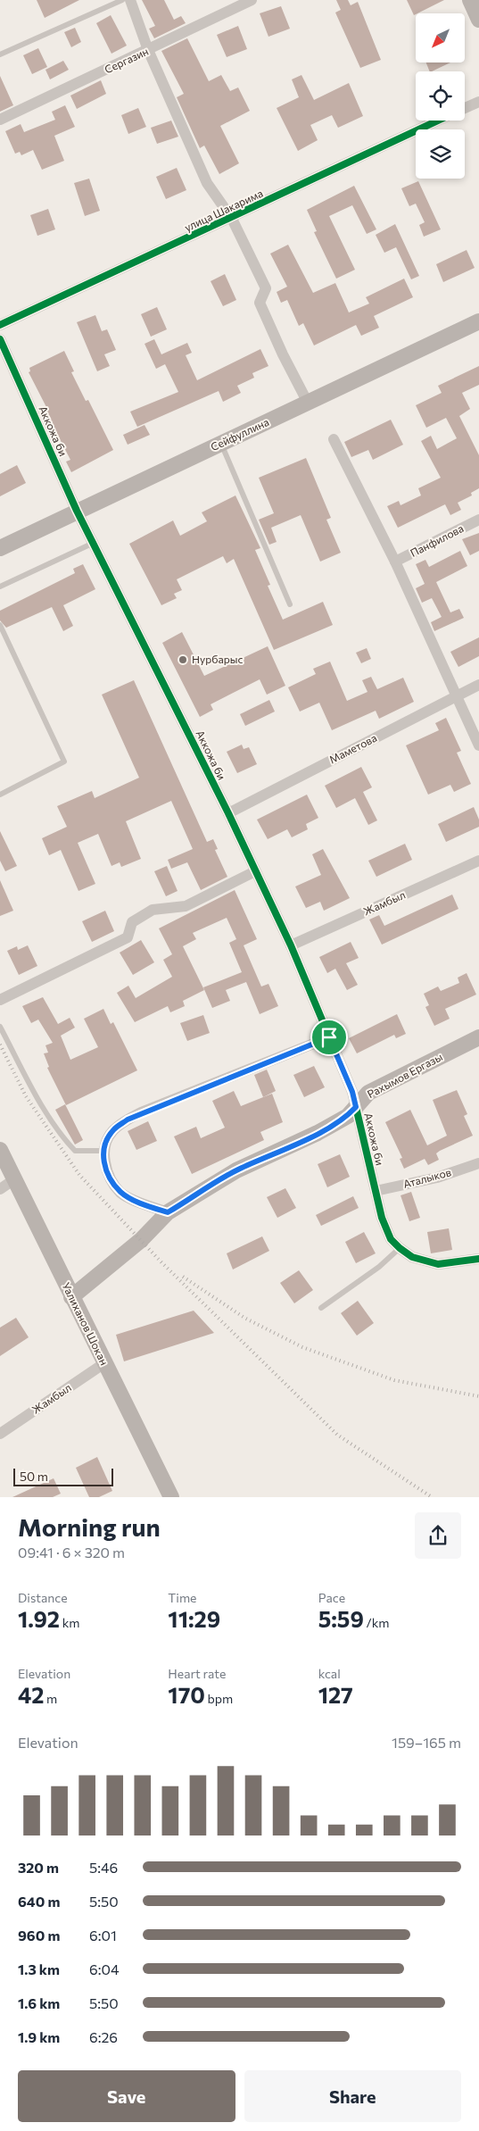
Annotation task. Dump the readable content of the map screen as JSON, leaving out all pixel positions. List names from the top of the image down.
{
  "streets": {
    "street": [
      "Сергазин",
      "улица Шакарима",
      "Аккожа би",
      "Сейфуллина",
      "Панфилова",
      "Маметова",
      "Жамбыл",
      "Рахымов Ергазы",
      "Аталыков",
      "Уалиханов Шокан"
    ]
  },
  "crossings": [
    ["Аккожа би", "Сейфуллина"],
    ["Аккожа би", "Маметова"],
    ["Аккожа би", "Жамбыл"],
    ["Аккожа би", "Рахымов Ергазы"],
    ["Аккожа би", "Аталыков"],
    ["Жамбыл", "Уалиханов Шокан"],
    ["Рахымов Ергазы", "Уалиханов Шокан"]
  ],
  "places": ["Нурбарыс"],
  "scale_bar": "50 m",
  "north": "bottom left",
  "page": {
    "scale": "50 m",
    "heading": ["Morning run", "09:41 · 6 × 320 m"],
    "stats": [
      ["Distance", "1.92 km"],
      ["Time", "11:29"],
      ["Pace", "5:59 /km"],
      ["Elevation", "42 m"],
      ["Heart rate", "170 bpm"],
      ["kcal", "127"]
    ],
    "chart": ["Elevation", "159–165 m"],
    "list": [
      {
        "name": "320 m",
        "note": "5:46"
      },
      {
        "name": "640 m",
        "note": "5:50"
      },
      {
        "name": "960 m",
        "note": "6:01"
      },
      {
        "name": "1.3 km",
        "note": "6:04"
      },
      {
        "name": "1.6 km",
        "note": "5:50"
      },
      {
        "name": "1.9 km",
        "note": "6:26"
      }
    ],
    "buttons": ["Save", "Share"]
  }
}
